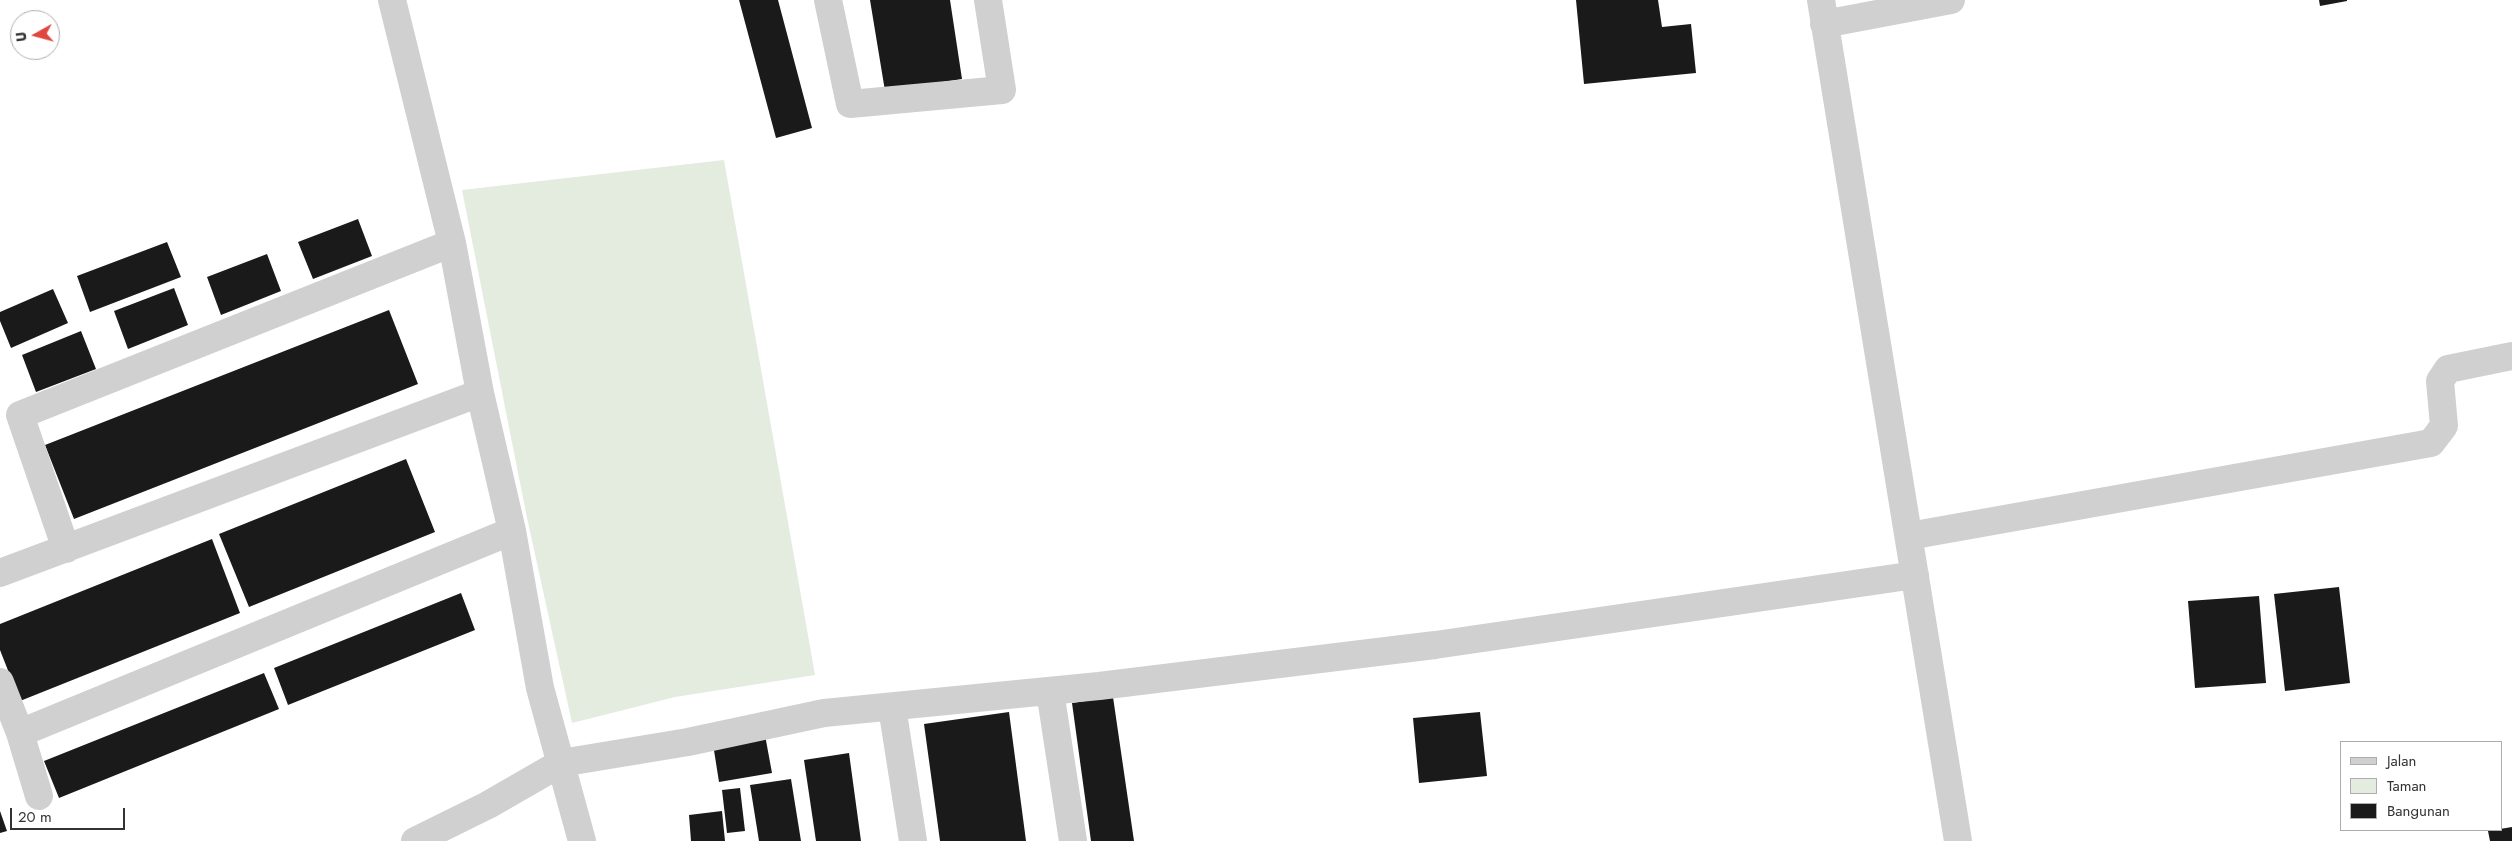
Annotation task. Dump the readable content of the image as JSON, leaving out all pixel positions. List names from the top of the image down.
{
  "legend": ["Jalan", "Taman", "Bangunan"],
  "scale_bar": "20 m",
  "north": "left"
}
